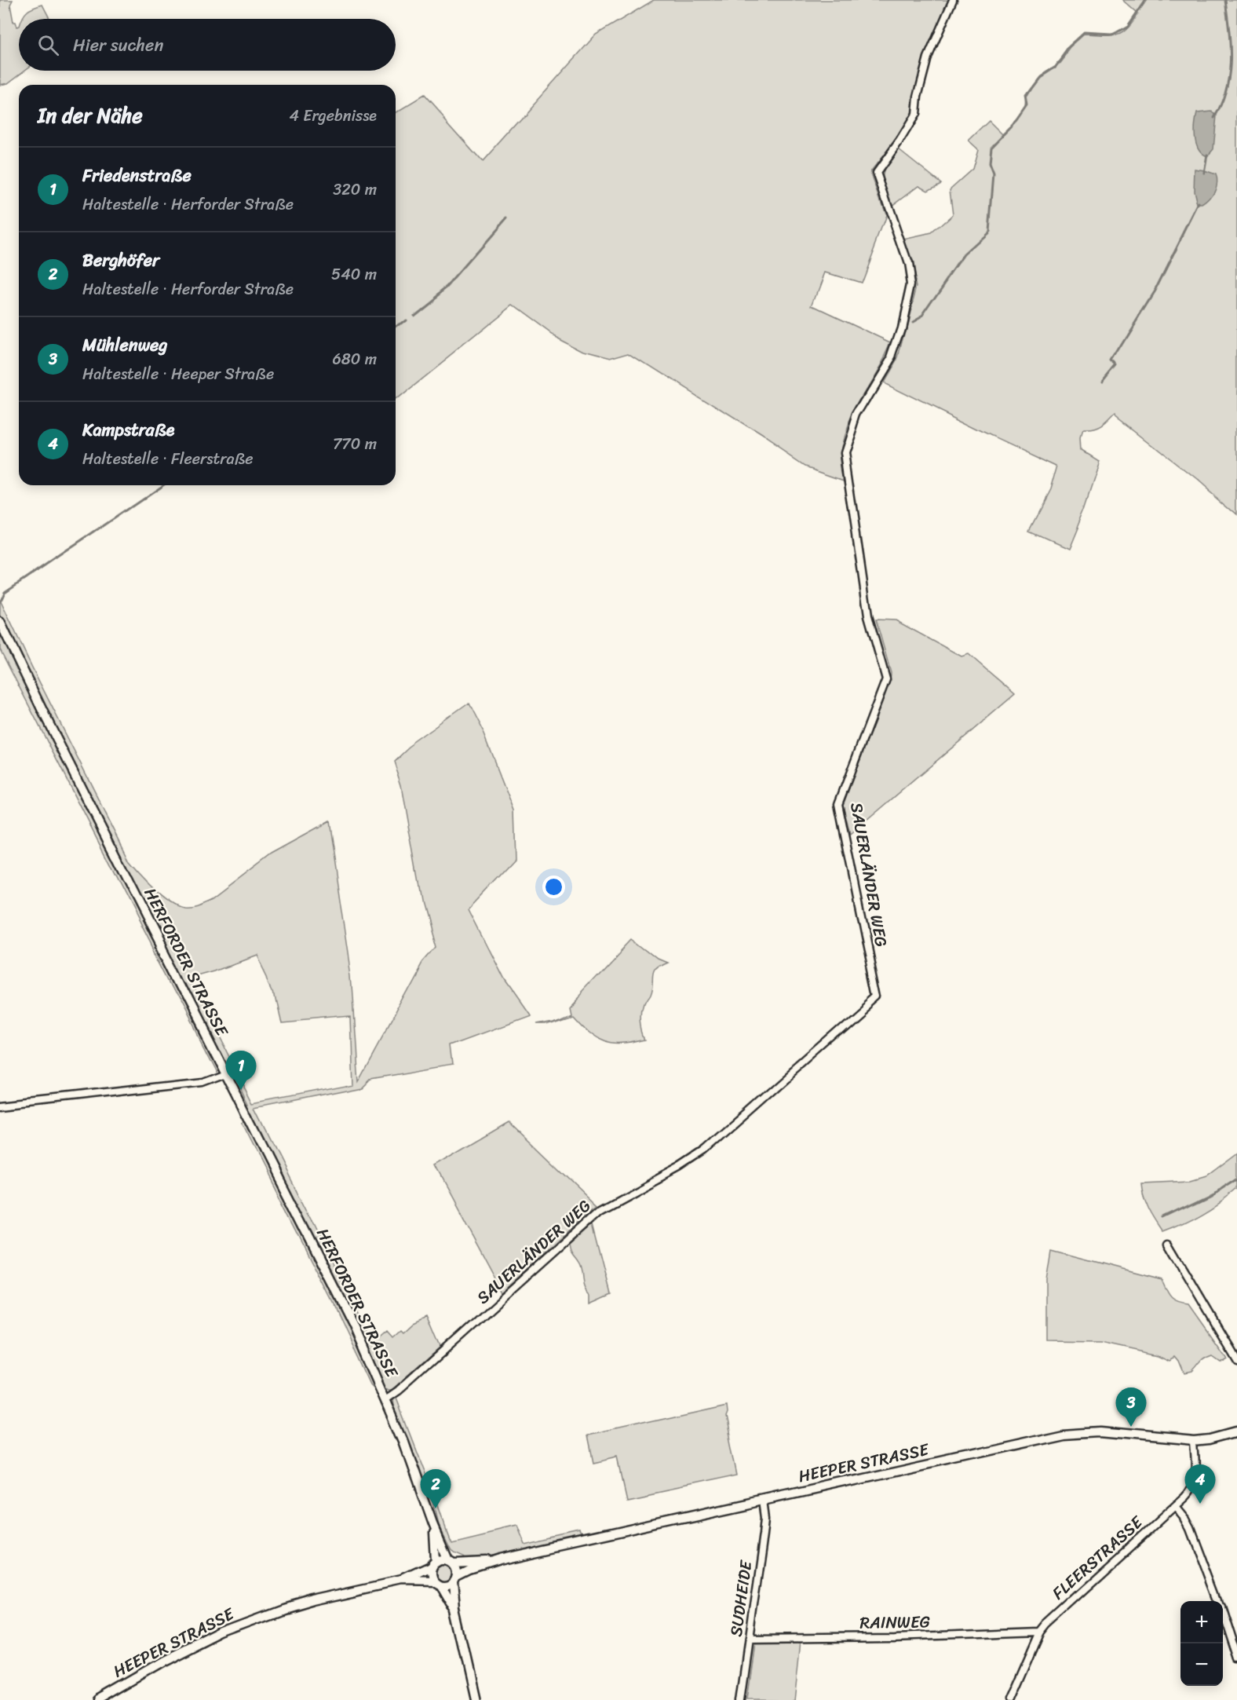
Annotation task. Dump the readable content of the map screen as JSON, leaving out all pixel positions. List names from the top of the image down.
{
  "streets": {
    "street": [
      "SAUERLÄNDER WEG",
      "HERFORDER STRASSE",
      "HEEPER STRASSE",
      "FLEERSTRASSE",
      "SUDHEIDE",
      "RAINWEG"
    ]
  },
  "crossings": [
    ["SAUERLÄNDER WEG", "HERFORDER STRASSE"],
    ["HERFORDER STRASSE", "HEEPER STRASSE"],
    ["HEEPER STRASSE", "FLEERSTRASSE"],
    ["HEEPER STRASSE", "SUDHEIDE"],
    ["FLEERSTRASSE", "RAINWEG"],
    ["SUDHEIDE", "RAINWEG"]
  ],
  "page": {
    "search": "Hier suchen",
    "heading": ["In der Nähe", "4 Ergebnisse"],
    "list": [
      {
        "mark": "1",
        "name": "Friedenstraße",
        "note": "Haltestelle · Herforder Straße",
        "value": "320 m"
      },
      {
        "mark": "2",
        "name": "Berghöfer",
        "note": "Haltestelle · Herforder Straße",
        "value": "540 m"
      },
      {
        "mark": "3",
        "name": "Mühlenweg",
        "note": "Haltestelle · Heeper Straße",
        "value": "680 m"
      },
      {
        "mark": "4",
        "name": "Kampstraße",
        "note": "Haltestelle · Fleerstraße",
        "value": "770 m"
      }
    ],
    "pins": [
      "1",
      "3",
      "4",
      "2"
    ],
    "map_buttons": ["+", "−"]
  }
}
